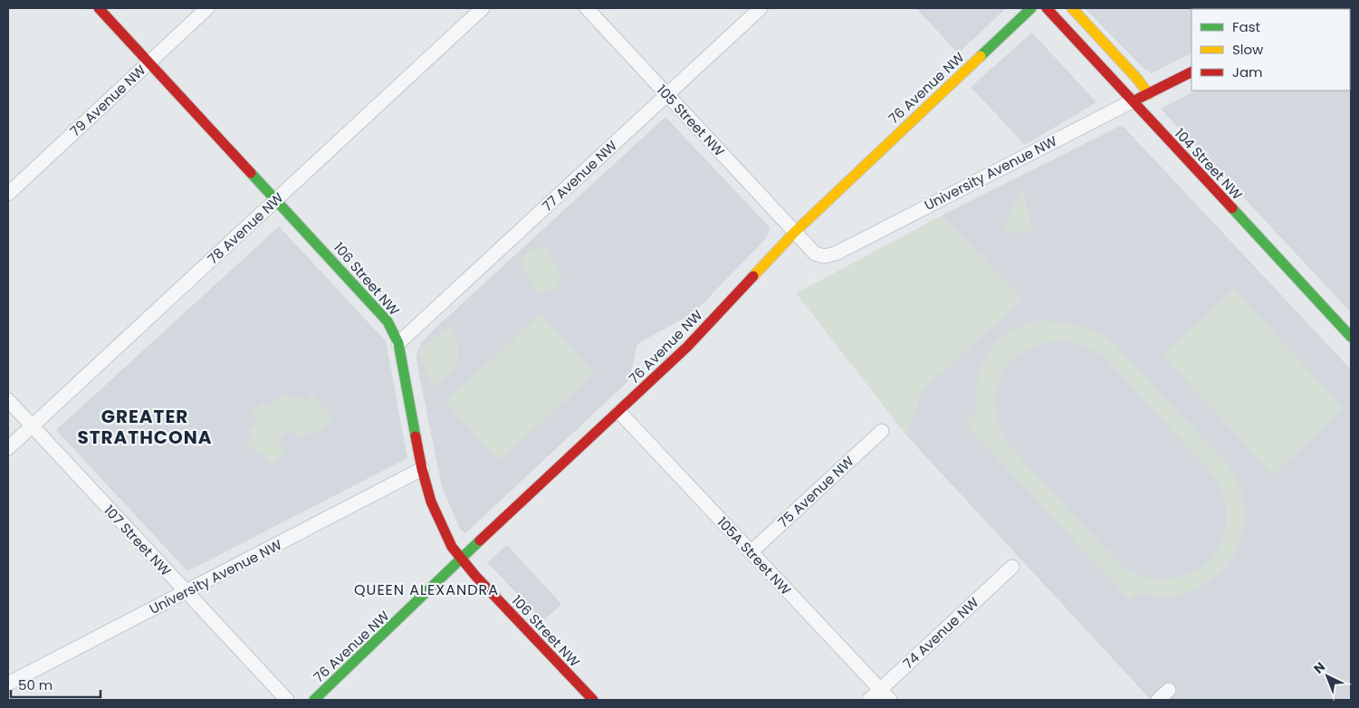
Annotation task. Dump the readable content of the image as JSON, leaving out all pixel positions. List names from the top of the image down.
{
  "streets": {
    "street": [
      "76 Avenue NW",
      "79 Avenue NW",
      "105 Street NW",
      "104 Street NW",
      "University Avenue NW",
      "77 Avenue NW",
      "78 Avenue NW",
      "106 Street NW",
      "75 Avenue NW",
      "107 Street NW",
      "105A Street NW",
      "74 Avenue NW"
    ]
  },
  "crossings": [
    ["76 Avenue NW", "105 Street NW"],
    ["76 Avenue NW", "University Avenue NW"],
    ["76 Avenue NW", "106 Street NW"],
    ["76 Avenue NW", "105A Street NW"],
    ["79 Avenue NW", "106 Street NW"],
    ["105 Street NW", "University Avenue NW"],
    ["105 Street NW", "77 Avenue NW"],
    ["104 Street NW", "University Avenue NW"],
    ["University Avenue NW", "106 Street NW"],
    ["University Avenue NW", "107 Street NW"],
    ["77 Avenue NW", "106 Street NW"],
    ["78 Avenue NW", "106 Street NW"],
    ["78 Avenue NW", "107 Street NW"],
    ["75 Avenue NW", "105A Street NW"],
    ["105A Street NW", "74 Avenue NW"]
  ],
  "districts": ["GREATER STRATHCONA", "QUEEN ALEXANDRA"],
  "legend": ["Fast", "Slow", "Jam"],
  "scale_bar": "50 m",
  "north": "top left"
}
